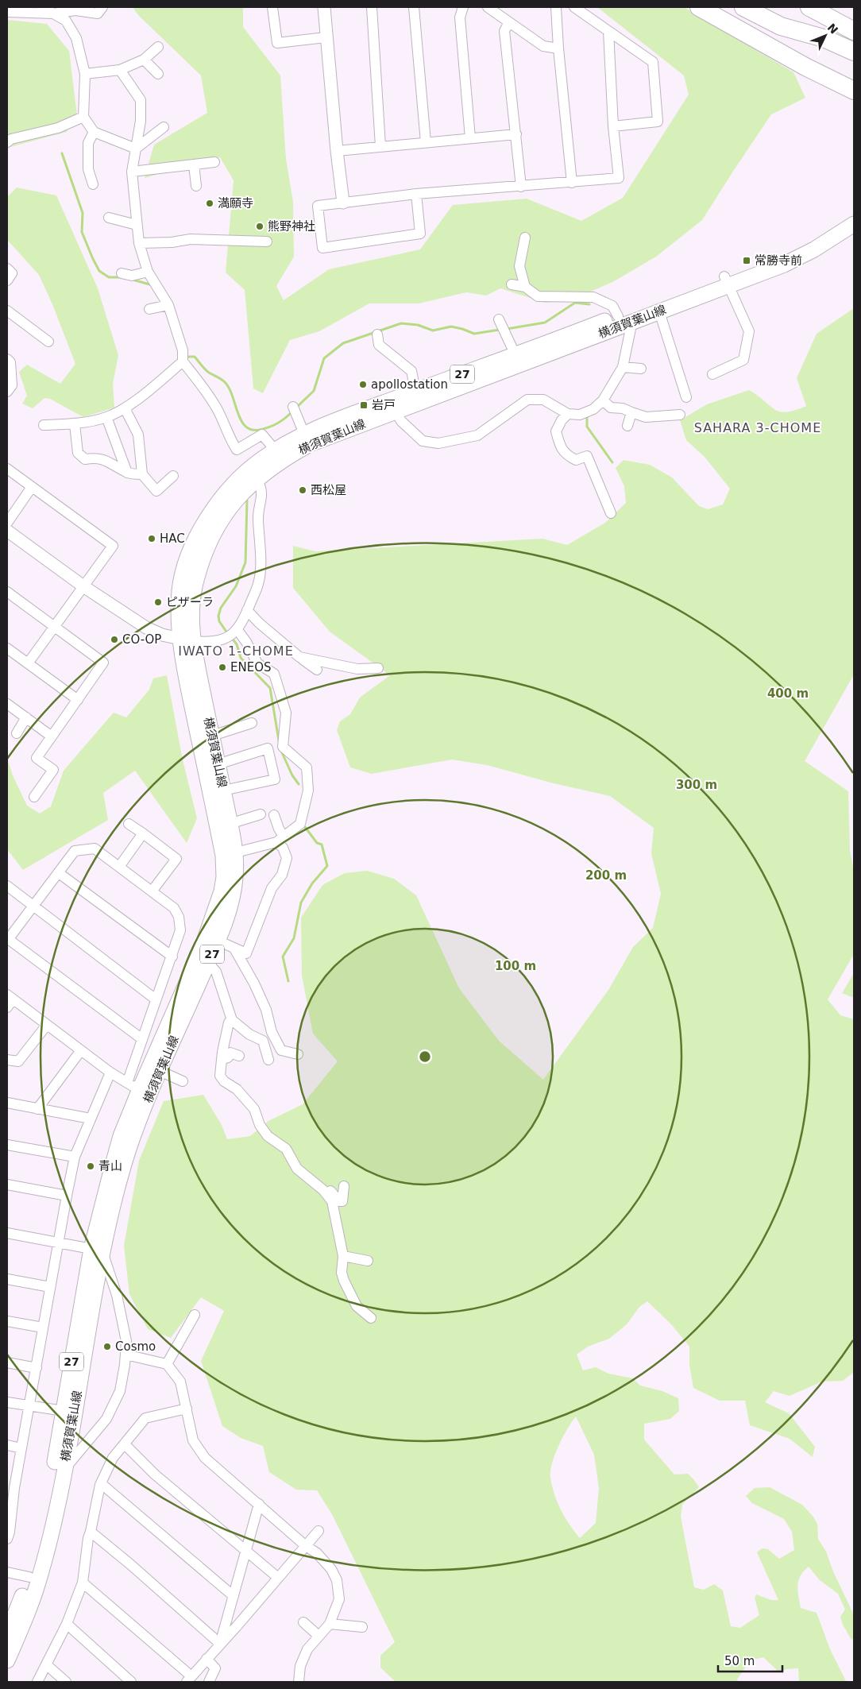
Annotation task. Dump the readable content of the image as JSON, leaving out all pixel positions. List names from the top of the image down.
{
  "streets": {
    "main road": ["横須賀葉山線", "27"]
  },
  "districts": ["SAHARA 3-CHOME", "IWATO 1-CHOME"],
  "places": {
    "other": [
      "満願寺",
      "熊野神社",
      "apollostation",
      "西松屋",
      "HAC",
      "ピザーラ",
      "CO-OP",
      "ENEOS",
      "青山",
      "Cosmo"
    ],
    "transit": ["常勝寺前", "岩戸"]
  },
  "scale_bar": "50 m",
  "north": "top right",
  "rings": [
    "400 m",
    "300 m",
    "200 m",
    "100 m"
  ]
}
